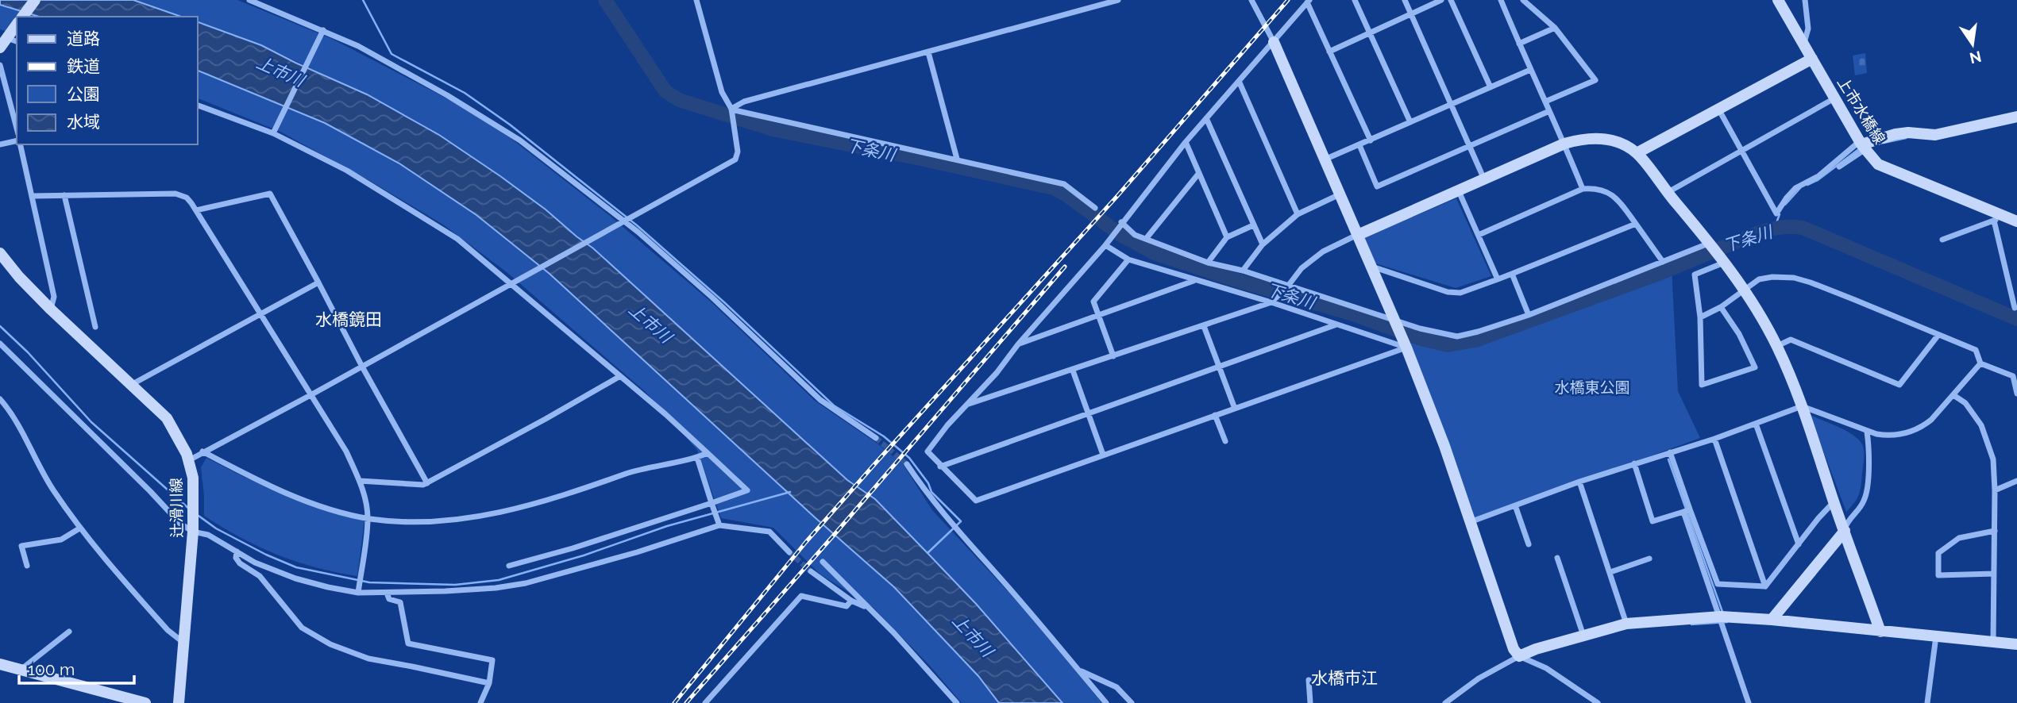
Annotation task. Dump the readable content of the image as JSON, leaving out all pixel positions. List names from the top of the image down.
{
  "streets": {
    "street": ["上市水橋線", "辻滑川線"]
  },
  "districts": ["水橋鏡田", "水橋市江"],
  "water": ["上市川", "下条川"],
  "parks": ["水橋東公園"],
  "legend": [
    "道路",
    "鉄道",
    "公園",
    "水域"
  ],
  "scale_bar": "100 m",
  "north": "bottom"
}
